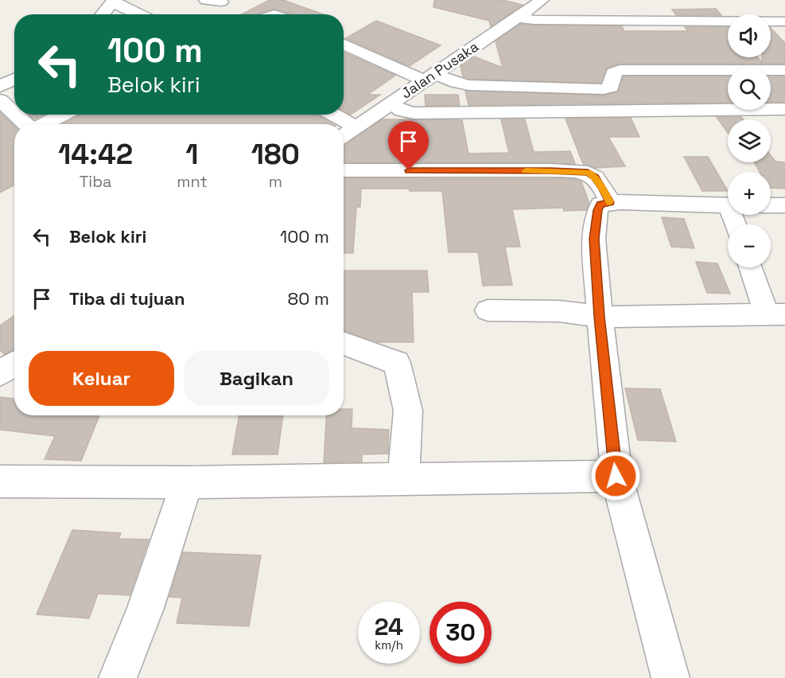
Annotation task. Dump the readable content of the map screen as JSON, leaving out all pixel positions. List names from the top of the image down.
{
  "streets": {
    "street": ["Jalan Pusaka"]
  },
  "page": {
    "map_buttons": ["+", "−"],
    "turn": ["100 m", "Belok kiri"],
    "eta": [
      "14:42",
      "Tiba",
      "1",
      "mnt",
      "180",
      "m"
    ],
    "list": [
      {
        "name": "Belok kiri",
        "value": "100 m"
      },
      {
        "name": "Tiba di tujuan",
        "value": "80 m"
      }
    ],
    "buttons": ["Keluar", "Bagikan"],
    "speed": "24 km/h",
    "limit": "30"
  }
}
